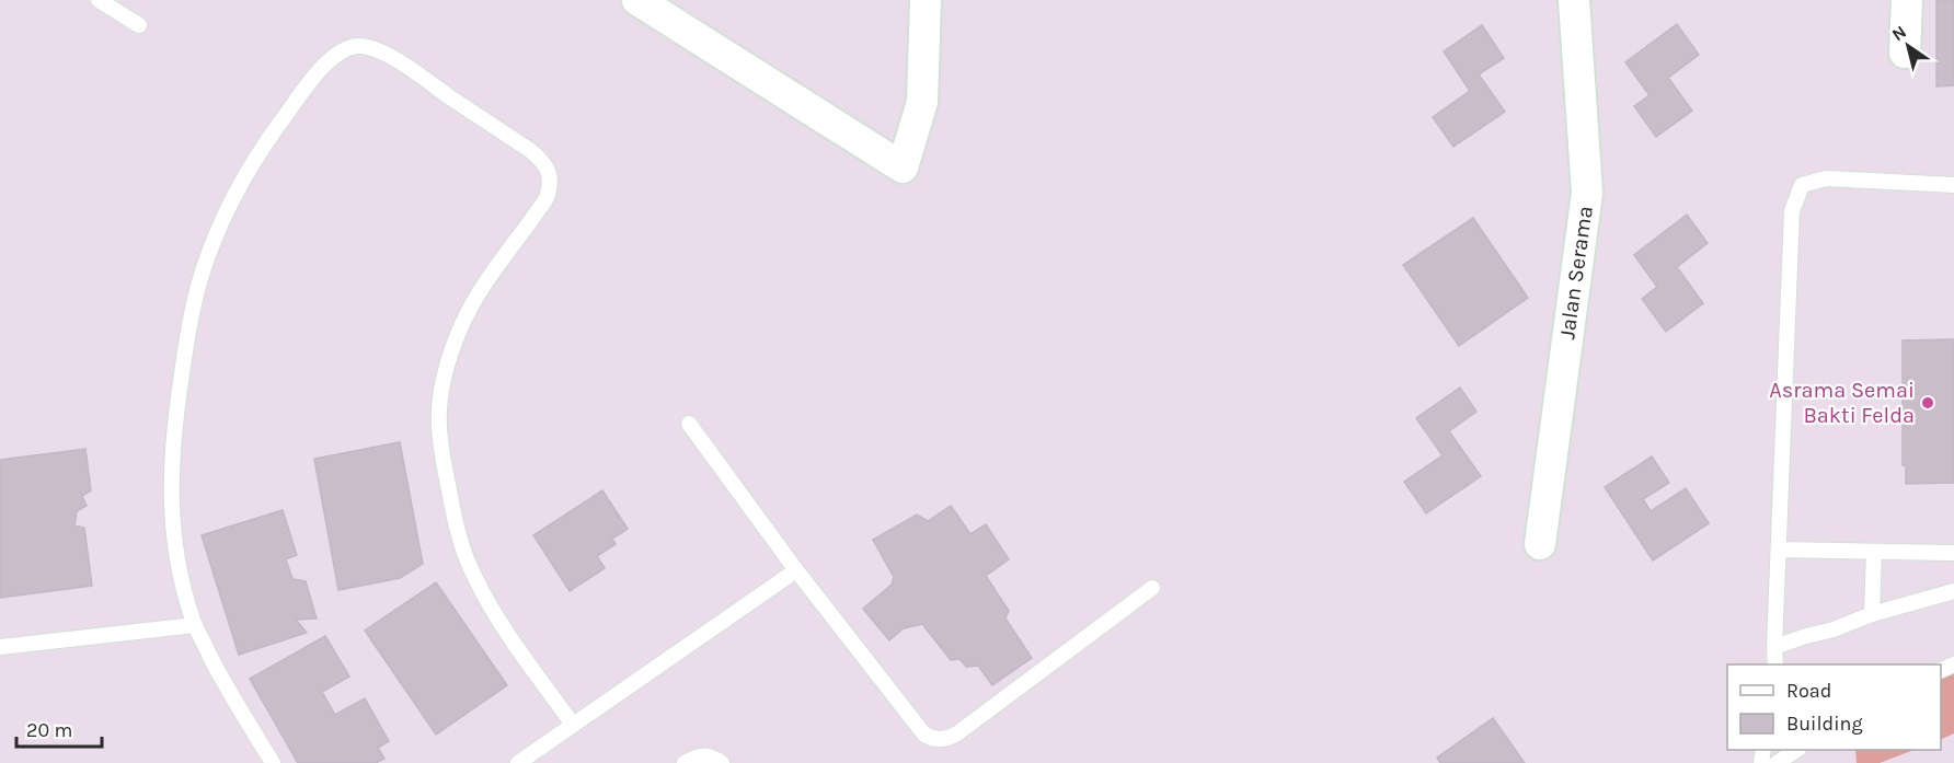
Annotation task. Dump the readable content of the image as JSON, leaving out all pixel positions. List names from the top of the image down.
{
  "streets": {
    "street": ["Jalan Serama"]
  },
  "places": ["Asrama Semai Bakti Felda"],
  "legend": ["Road", "Building"],
  "scale_bar": "20 m",
  "north": "top left"
}
